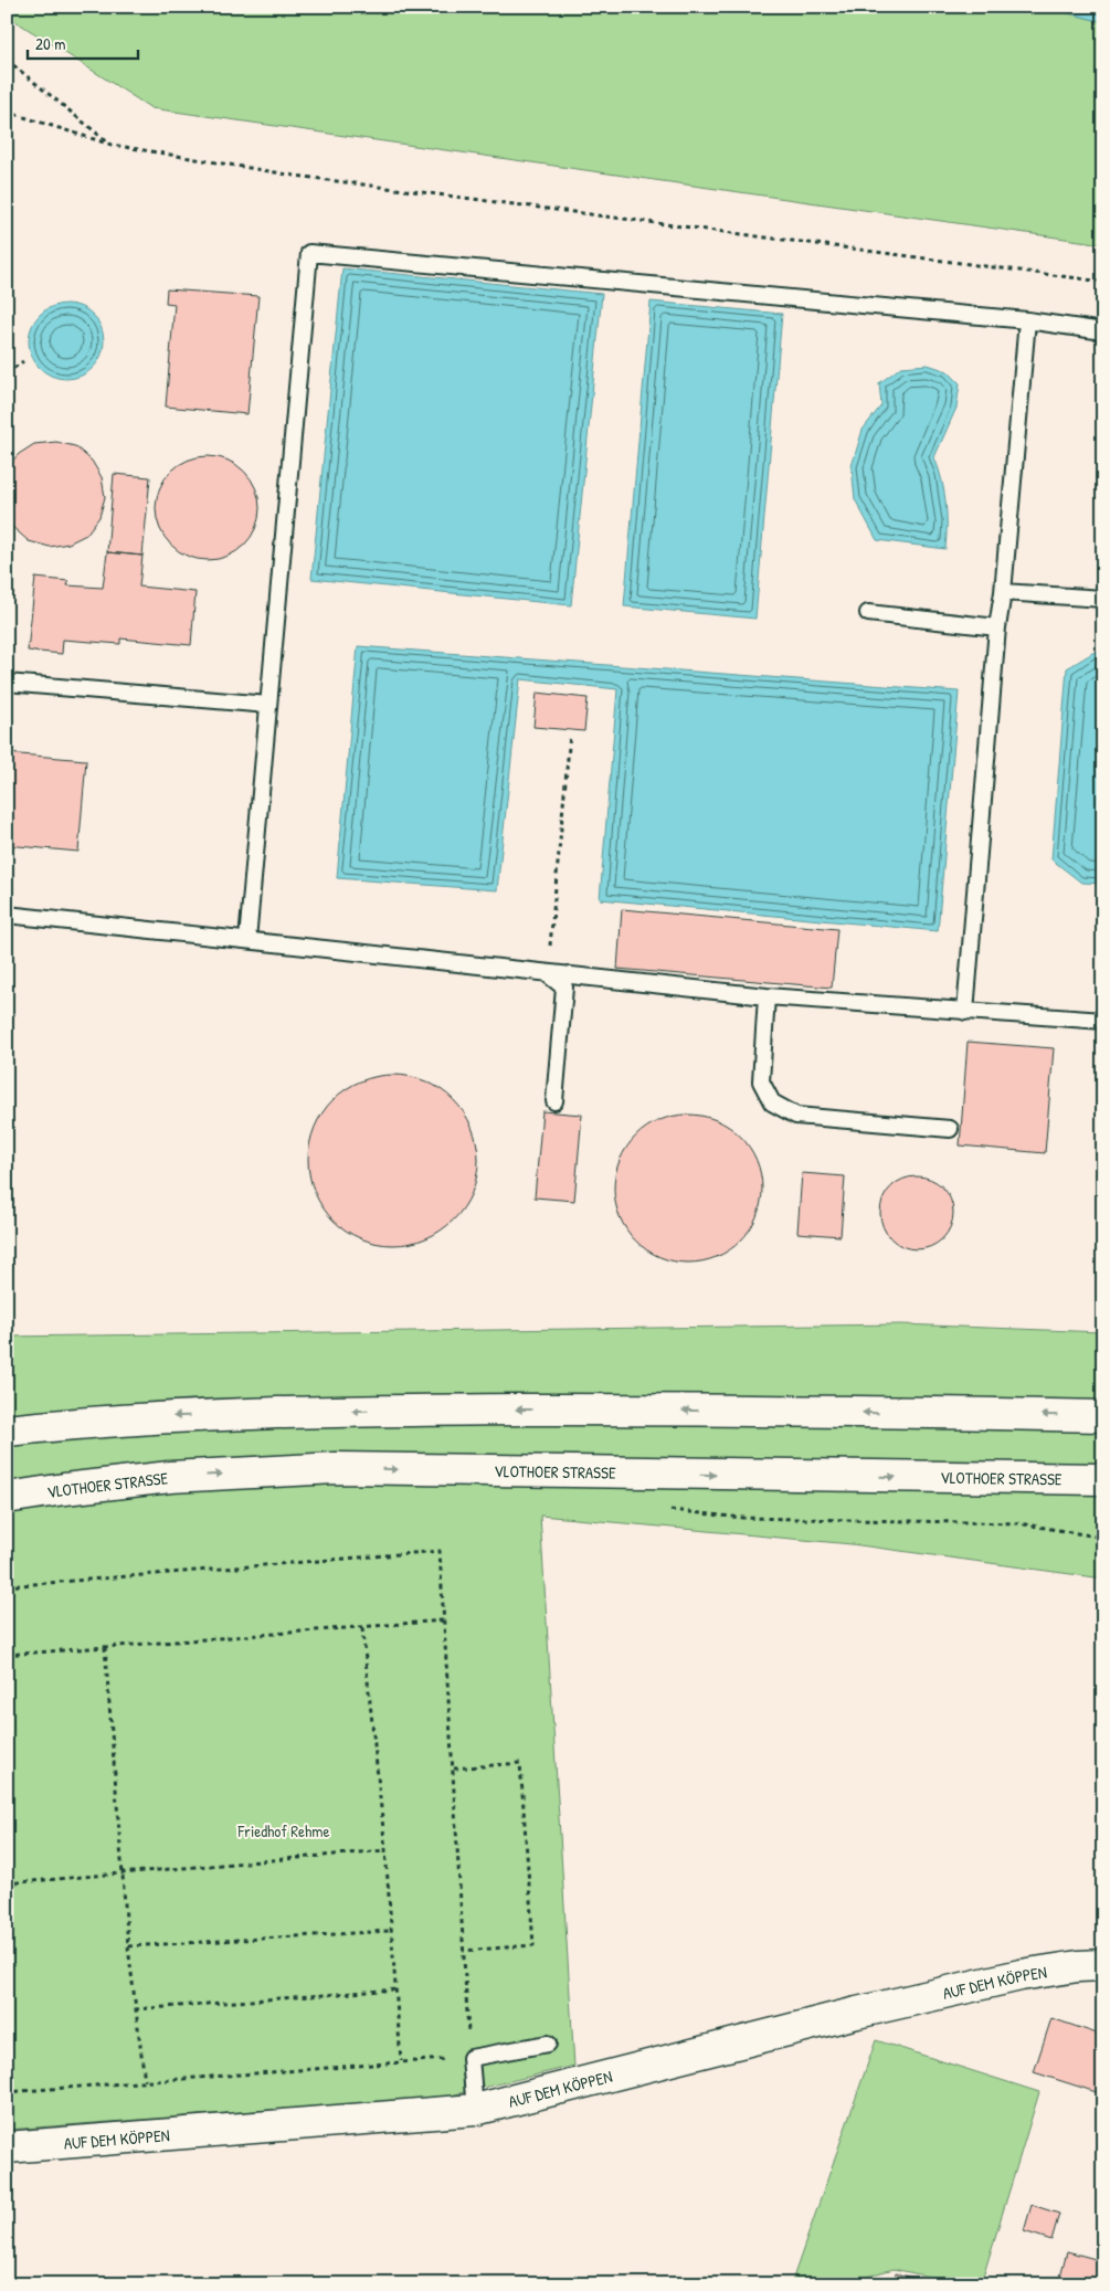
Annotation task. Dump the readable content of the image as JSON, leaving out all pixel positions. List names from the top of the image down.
{
  "streets": {
    "main road": ["VLOTHOER STRASSE", "AUF DEM KÖPPEN"]
  },
  "parks": ["Friedhof Rehme"],
  "scale_bar": "20 m"
}
